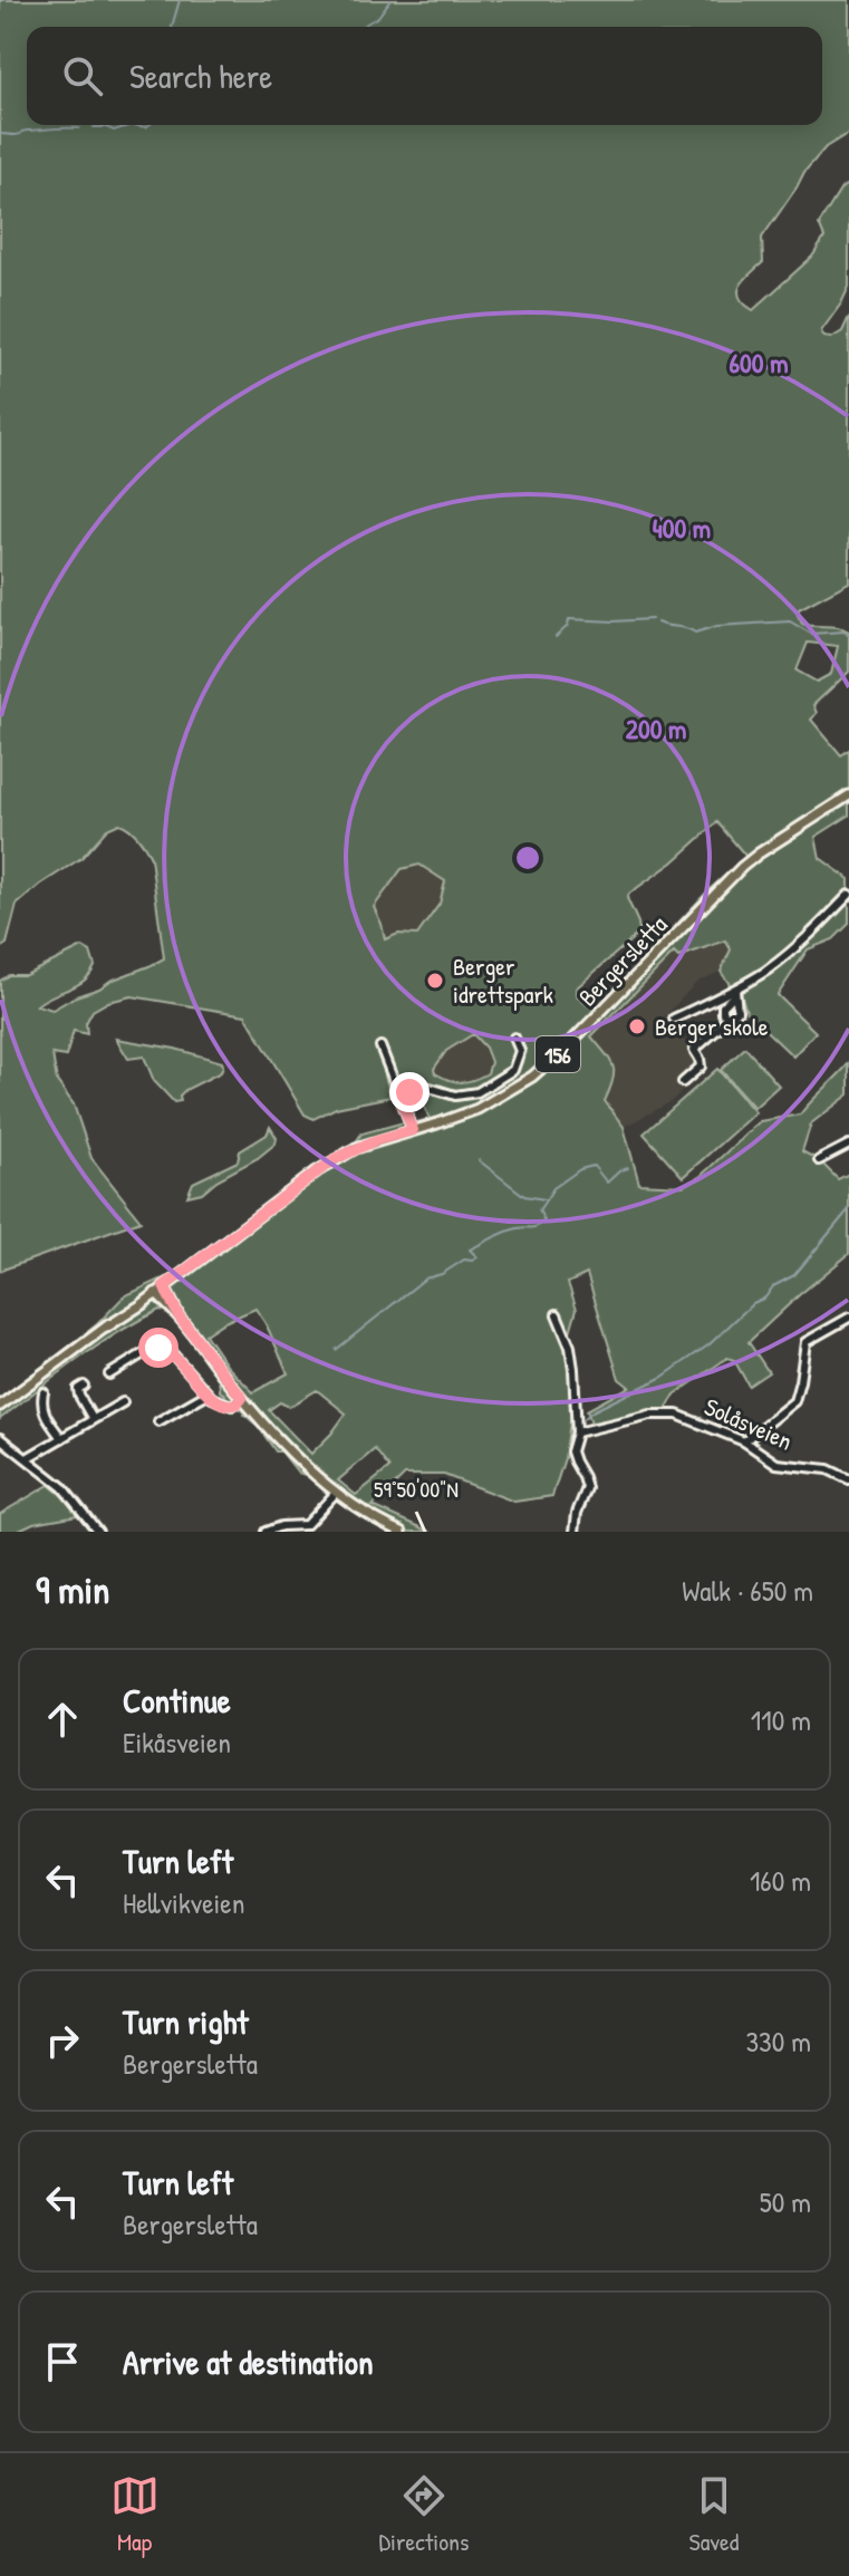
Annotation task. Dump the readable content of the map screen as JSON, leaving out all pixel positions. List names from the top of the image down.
{
  "streets": {
    "main road": ["Bergersletta", "156"],
    "street": ["Solåsveien"]
  },
  "crossings": [
    ["Bergersletta", "156"]
  ],
  "places": ["Berger idrettspark", "Berger skole"],
  "page": {
    "search": "Search here",
    "heading": ["9 min", "Walk · 650 m"],
    "list": [
      ["Continue", "Eikåsveien", "110 m"],
      ["Turn left", "Hellvikveien", "160 m"],
      ["Turn right", "Bergersletta", "330 m"],
      ["Turn left", "Bergersletta", "50 m"],
      "Arrive at destination"
    ],
    "nav": ["Map", "Directions", "Saved"]
  },
  "coordinates": ["59°50'00\"N"],
  "rings": ["600 m", "400 m", "200 m"]
}
